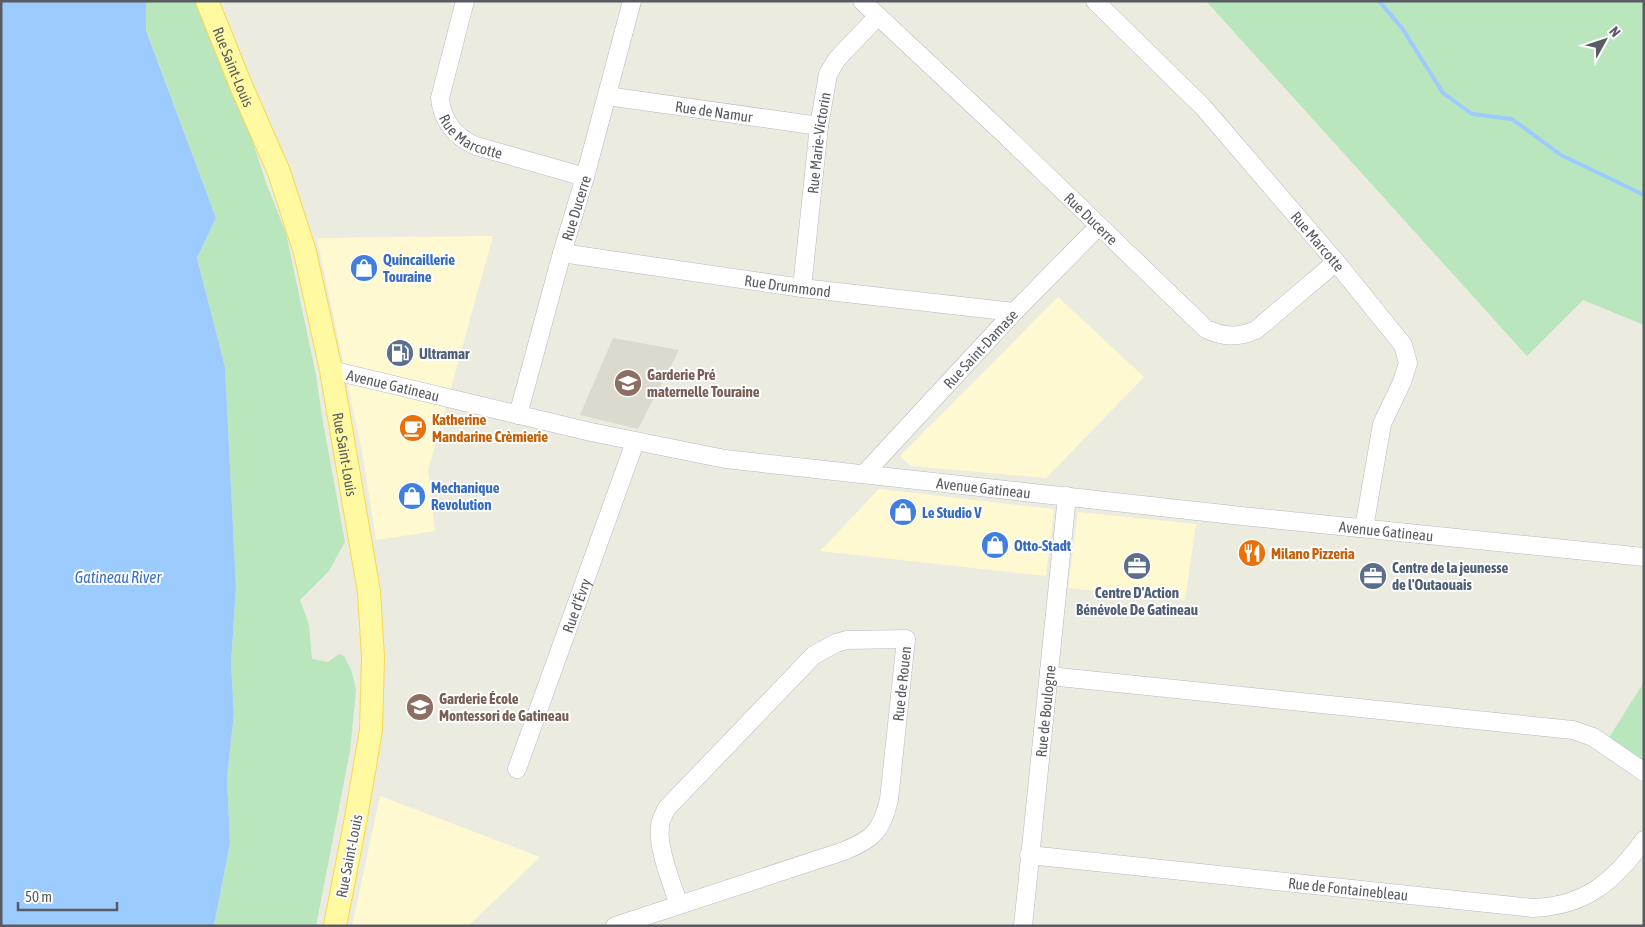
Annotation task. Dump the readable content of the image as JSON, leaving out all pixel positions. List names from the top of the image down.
{
  "streets": {
    "main road": ["Rue Saint-Louis"],
    "street": [
      "Rue de Namur",
      "Rue Marcotte",
      "Rue Marie-Victorin",
      "Rue Ducerre",
      "Rue Drummond",
      "Rue Saint-Damase",
      "Avenue Gatineau",
      "Rue d'Évry",
      "Rue de Rouen",
      "Rue de Boulogne",
      "Rue de Fontainebleau"
    ]
  },
  "crossings": [
    ["Rue Saint-Louis", "Avenue Gatineau"],
    ["Rue de Namur", "Rue Marie-Victorin"],
    ["Rue de Namur", "Rue Ducerre"],
    ["Rue Marcotte", "Rue Ducerre"],
    ["Rue Marcotte", "Avenue Gatineau"],
    ["Rue Marie-Victorin", "Rue Ducerre"],
    ["Rue Marie-Victorin", "Rue Drummond"],
    ["Rue Ducerre", "Rue Drummond"],
    ["Rue Ducerre", "Rue Saint-Damase"],
    ["Rue Ducerre", "Avenue Gatineau"],
    ["Rue Drummond", "Rue Saint-Damase"],
    ["Rue Saint-Damase", "Avenue Gatineau"],
    ["Avenue Gatineau", "Rue d'Évry"],
    ["Avenue Gatineau", "Rue de Boulogne"],
    ["Rue de Boulogne", "Rue de Fontainebleau"]
  ],
  "water": ["Gatineau River"],
  "places": {
    "shop": [
      "Quincaillerie Touraine",
      "Mechanique Revolution",
      "Le Studio V",
      "Otto-Stadt"
    ],
    "fuel station": ["Ultramar"],
    "school or university": ["Garderie Pré maternelle Touraine", "Garderie École Montessori de Gatineau"],
    "cafe": ["Katherine Mandarine Crèmierie"],
    "restaurant": ["Milano Pizzeria"],
    "office": ["Centre D'Action Bénévole De Gatineau", "Centre de la jeunesse de l'Outaouais"]
  },
  "scale_bar": "50 m",
  "north": "top right"
}
